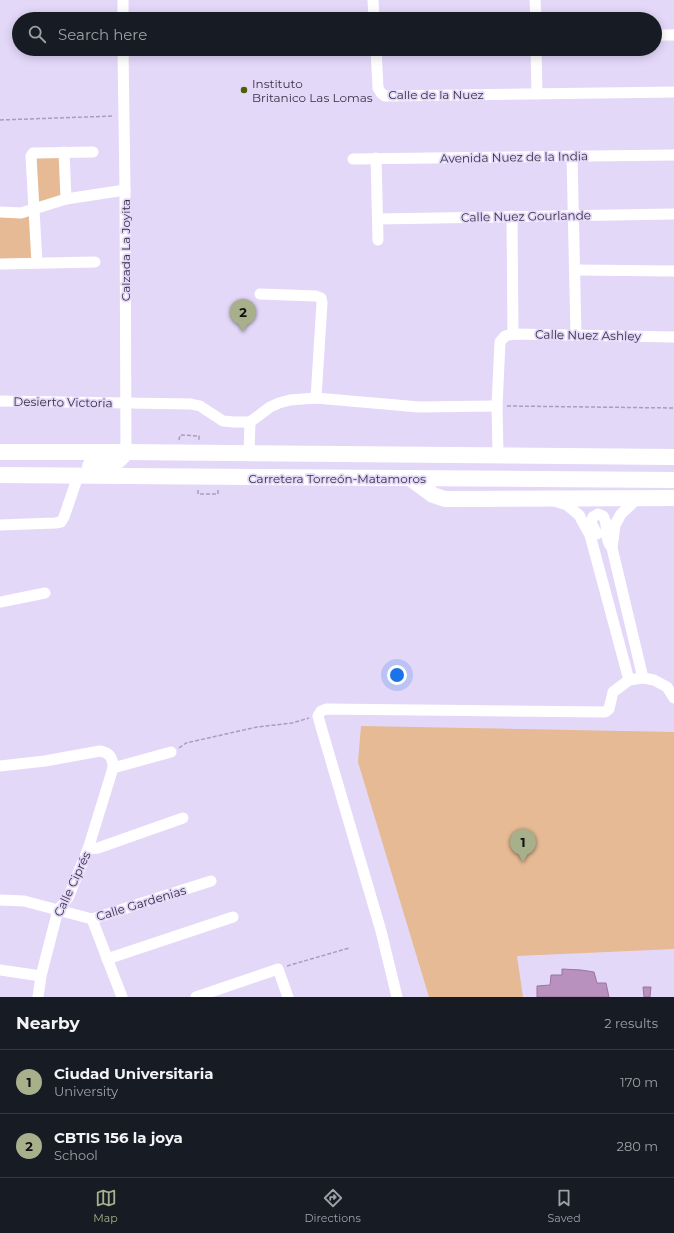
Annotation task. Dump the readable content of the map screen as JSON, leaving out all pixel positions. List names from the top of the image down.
{
  "streets": {
    "highway": ["Carretera Torreón-Matamoros"],
    "street": [
      "Calle de la Nuez",
      "Avenida Nuez de la India",
      "Calle Nuez Gourlande",
      "Calzada La Joyita",
      "Calle Nuez Ashley",
      "Desierto Victoria",
      "Calle Ciprés",
      "Calle Gardenias"
    ]
  },
  "crossings": [
    ["Calzada La Joyita", "Desierto Victoria"],
    ["Calle Ciprés", "Calle Gardenias"]
  ],
  "places": ["Instituto Britanico Las Lomas"],
  "page": {
    "search": "Search here",
    "pins": ["2", "1"],
    "heading": ["Nearby", "2 results"],
    "list": [
      {
        "mark": "1",
        "name": "Ciudad Universitaria",
        "note": "University",
        "value": "170 m"
      },
      {
        "mark": "2",
        "name": "CBTIS 156 la joya",
        "note": "School",
        "value": "280 m"
      }
    ],
    "nav": ["Map", "Directions", "Saved"]
  }
}
